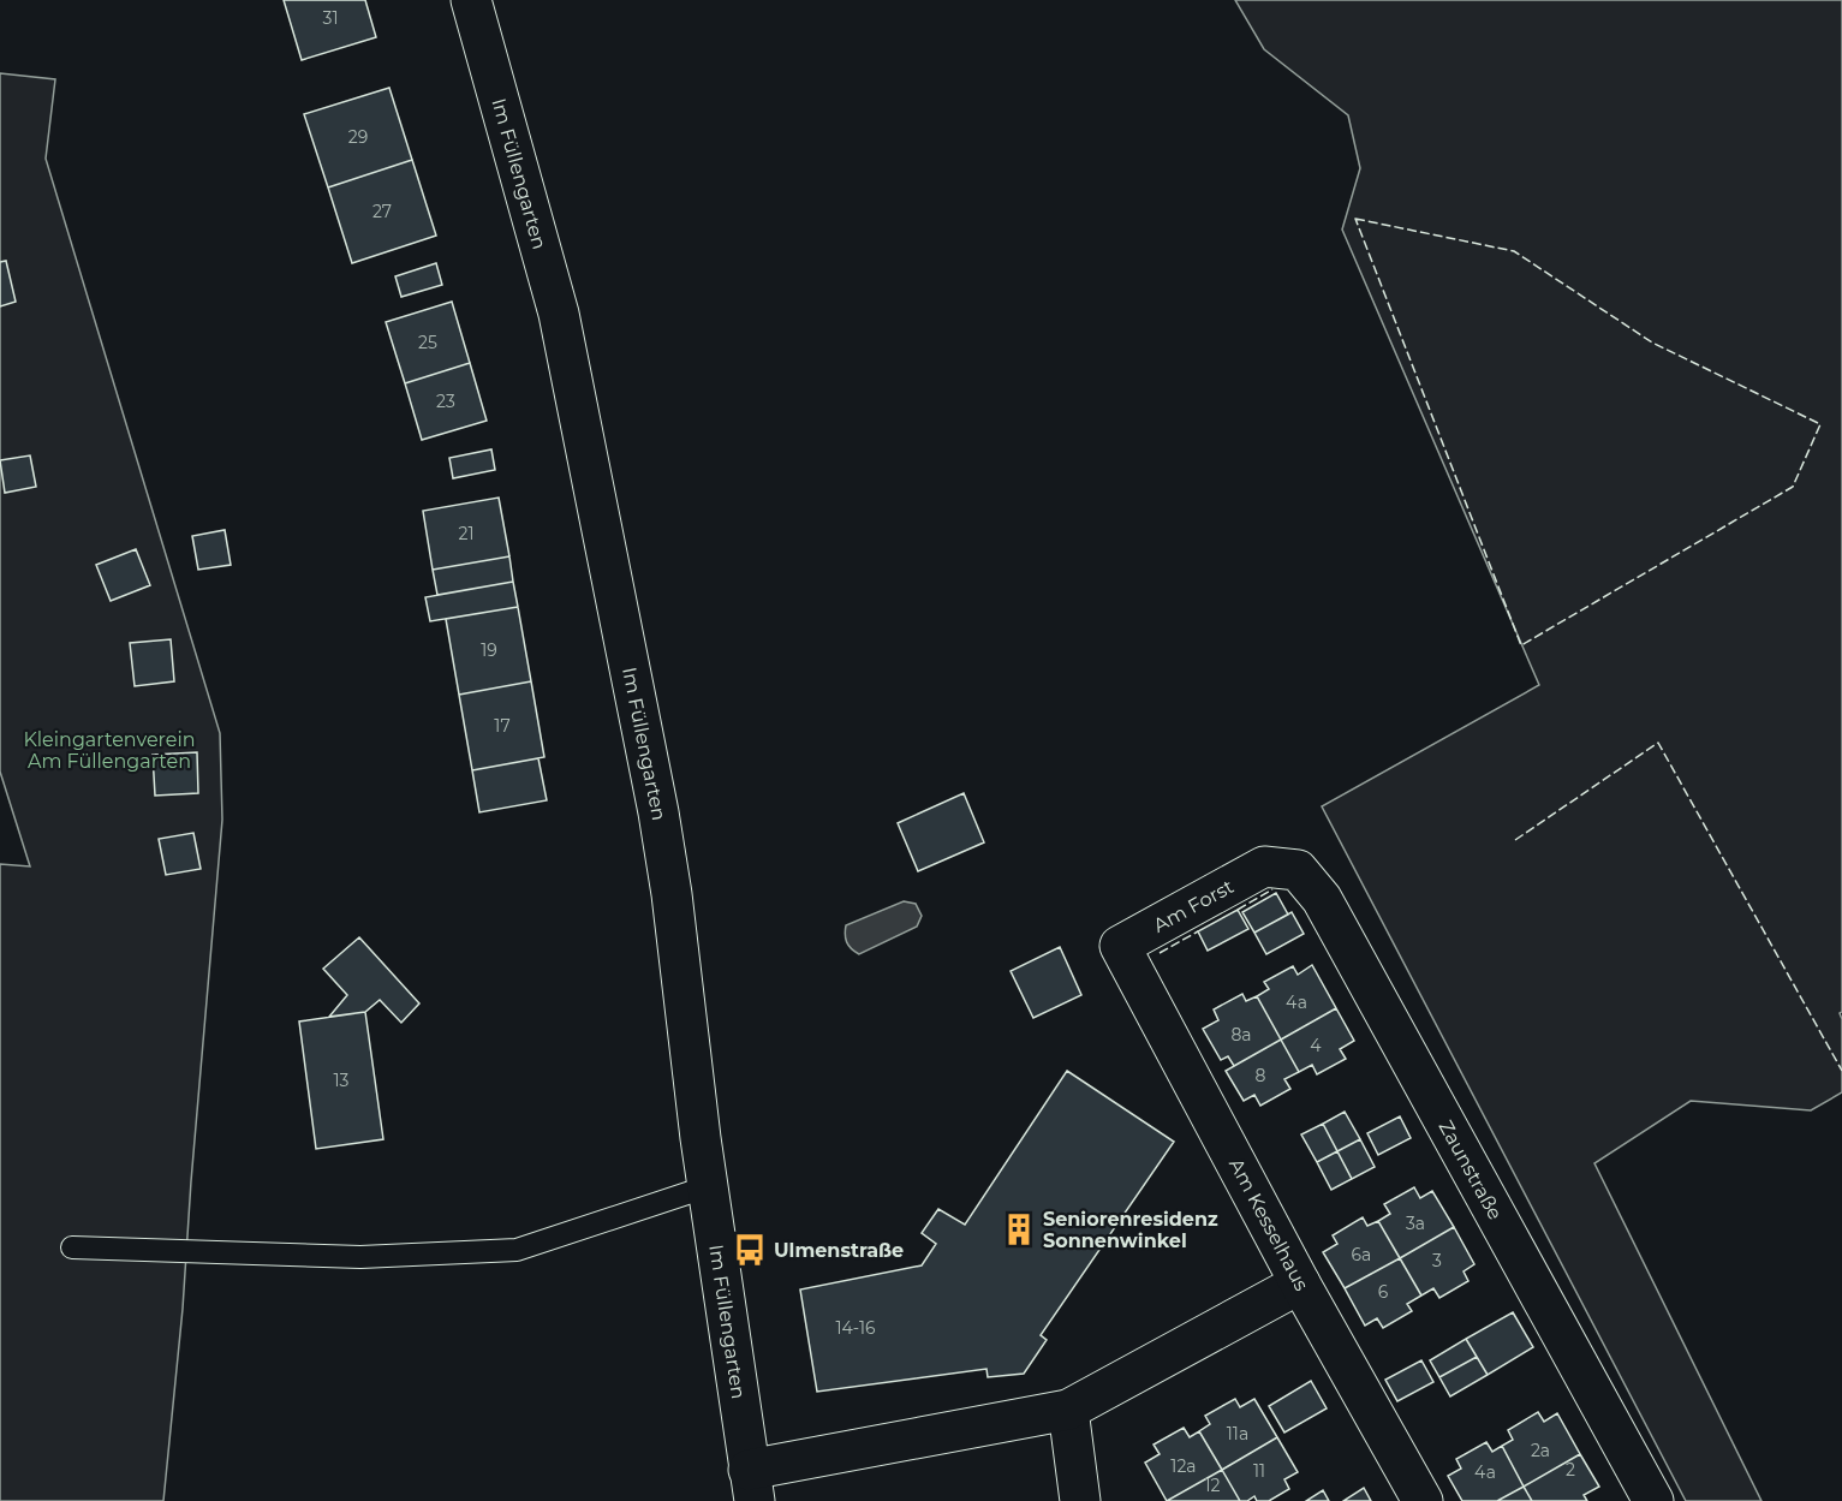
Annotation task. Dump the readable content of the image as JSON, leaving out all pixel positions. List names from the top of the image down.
{
  "streets": {
    "street": [
      "Im Füllengarten",
      "Am Forst",
      "Zaunstraße",
      "Am Kesselhaus"
    ]
  },
  "crossings": [
    ["Am Forst", "Zaunstraße"],
    ["Am Forst", "Am Kesselhaus"]
  ],
  "parks": ["Kleingartenverein Am Füllengarten"],
  "places": {
    "building": ["Seniorenresidenz Sonnenwinkel"],
    "bus stop": ["Ulmenstraße"]
  },
  "house_numbers": [
    "31",
    "29",
    "27",
    "25",
    "23",
    "21",
    "19",
    "17",
    "4a",
    "8a",
    "4",
    "8",
    "13",
    "3a",
    "6a",
    "3",
    "6",
    "14-16",
    "11a",
    "2a",
    "12a",
    "2",
    "11",
    "4a",
    "12"
  ]
}
